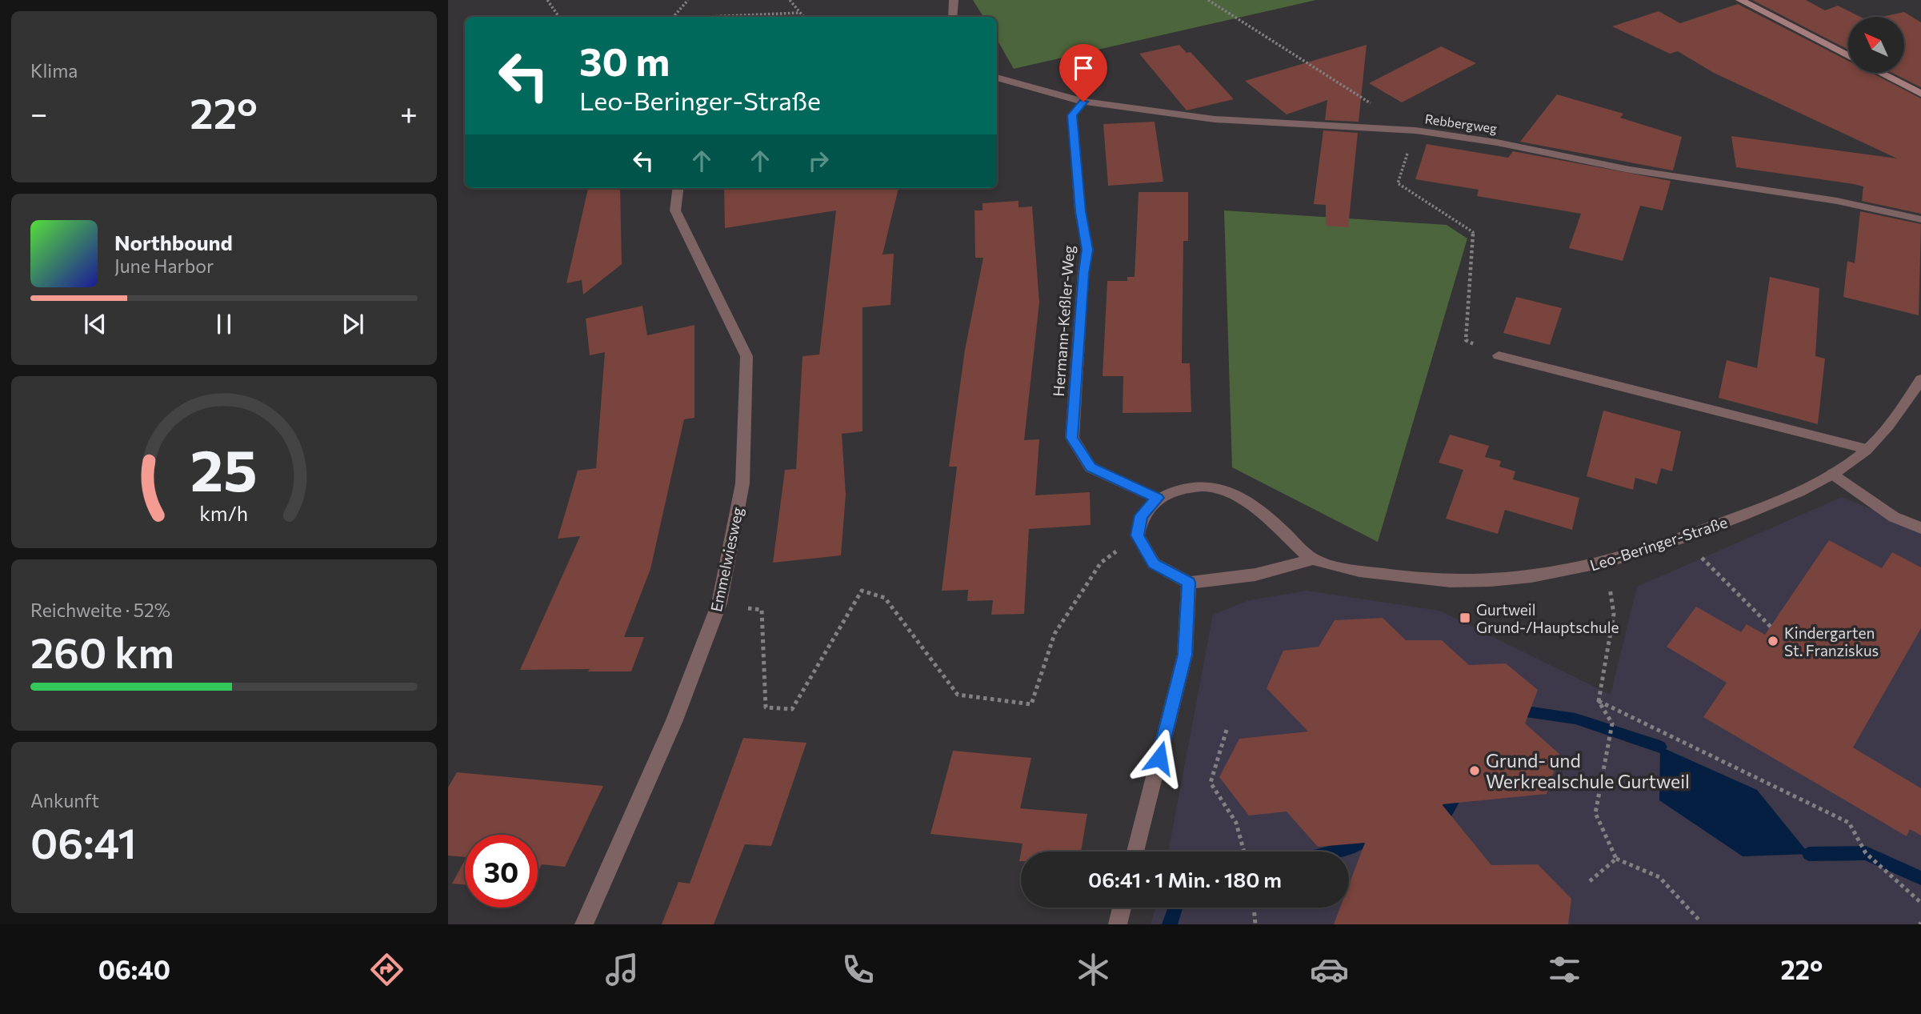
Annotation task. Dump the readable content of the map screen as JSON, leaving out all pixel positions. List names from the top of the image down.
{
  "streets": {
    "street": [
      "Rebbergweg",
      "Hermann-Keßler-Weg",
      "Leo-Beringer-Straße",
      "Emmelwiesweg"
    ]
  },
  "crossings": [
    ["Rebbergweg", "Hermann-Keßler-Weg"]
  ],
  "places": {
    "transit": ["Gurtweil Grund-/Hauptschule"],
    "other": ["Kindergarten St. Franziskus", "Grund- und Werkrealschule Gurtweil"]
  },
  "north": "top left",
  "page": {
    "tile": [
      "Klima",
      ["Reichweite · 52%", "260 km"],
      ["Ankunft", "06:41"]
    ],
    "turn": ["30 m", "Leo-Beringer-Straße"],
    "heat": ["−", "22°", "+"],
    "song": ["Northbound", "June Harbor"],
    "limit": "30",
    "trip": "06:41 · 1 Min. · 180 m",
    "tabs": ["06:40", "22°"],
    "gauge": ["25", "km/h"]
  }
}
